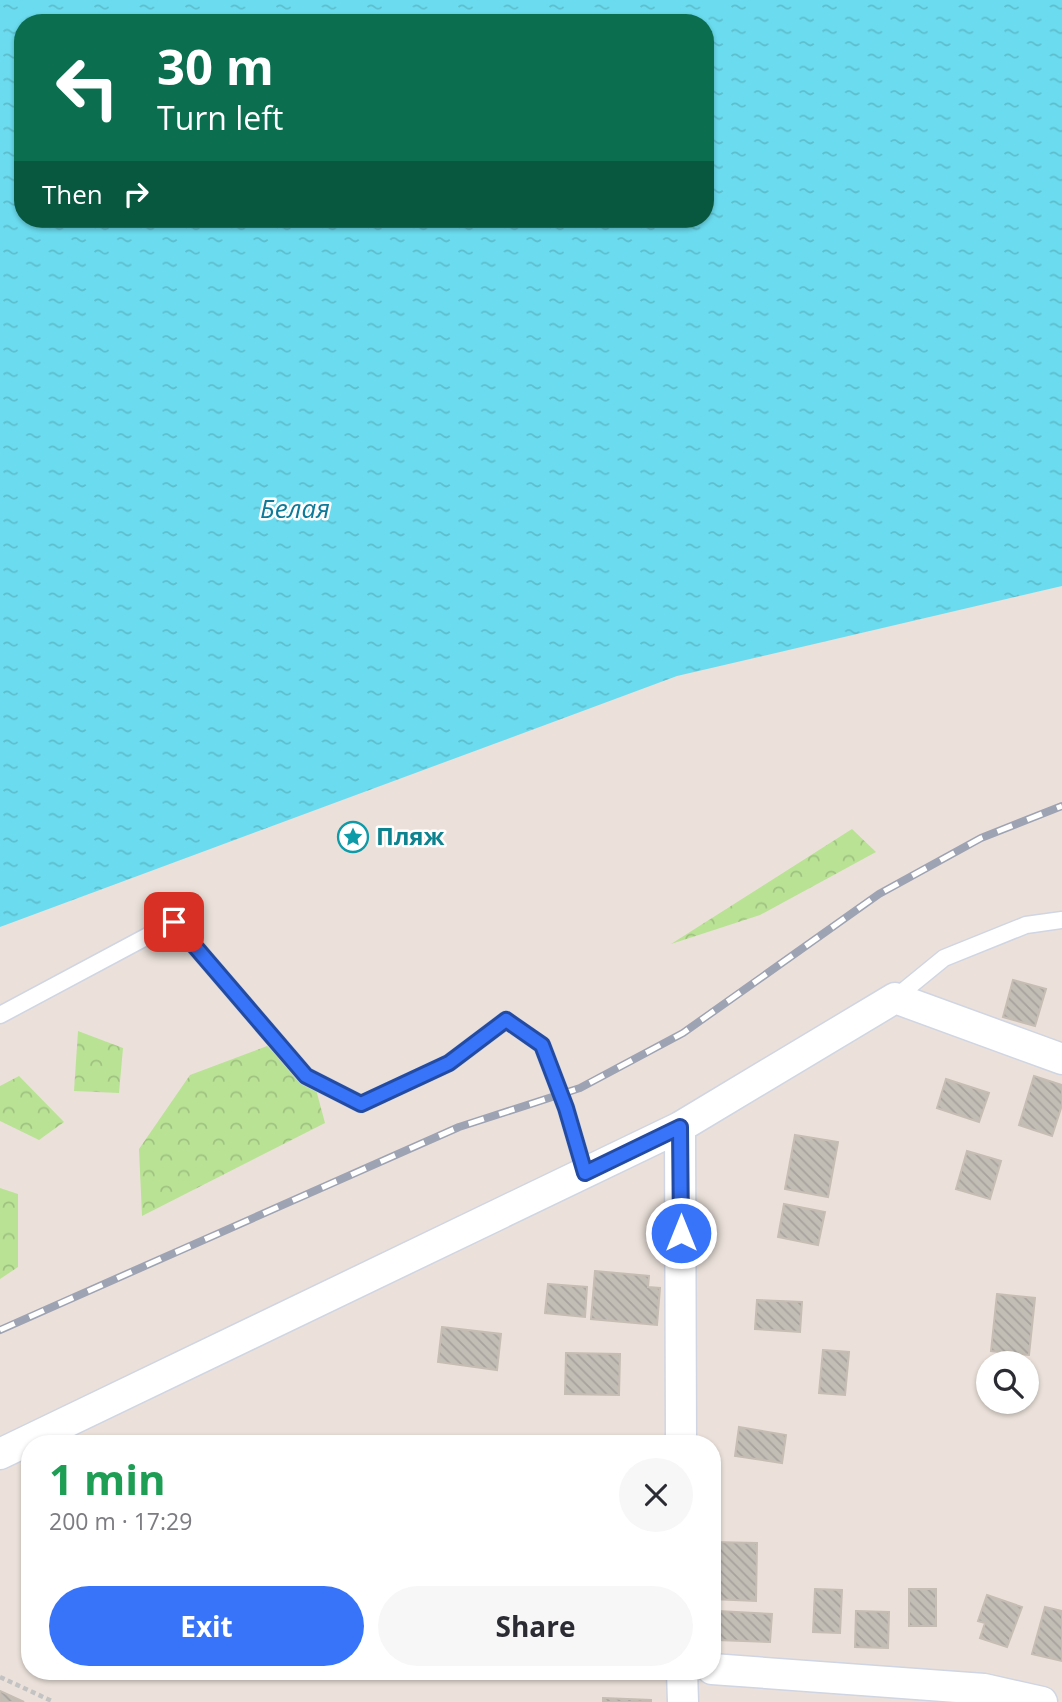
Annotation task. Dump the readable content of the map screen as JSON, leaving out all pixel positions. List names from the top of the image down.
{
  "water": ["Белая"],
  "places": {
    "place": ["Пляж"]
  },
  "page": {
    "turn": ["30 m", "Turn left"],
    "then": "Then",
    "heading": ["1 min", "200 m · 17:29"],
    "buttons": ["Exit", "Share"]
  }
}
